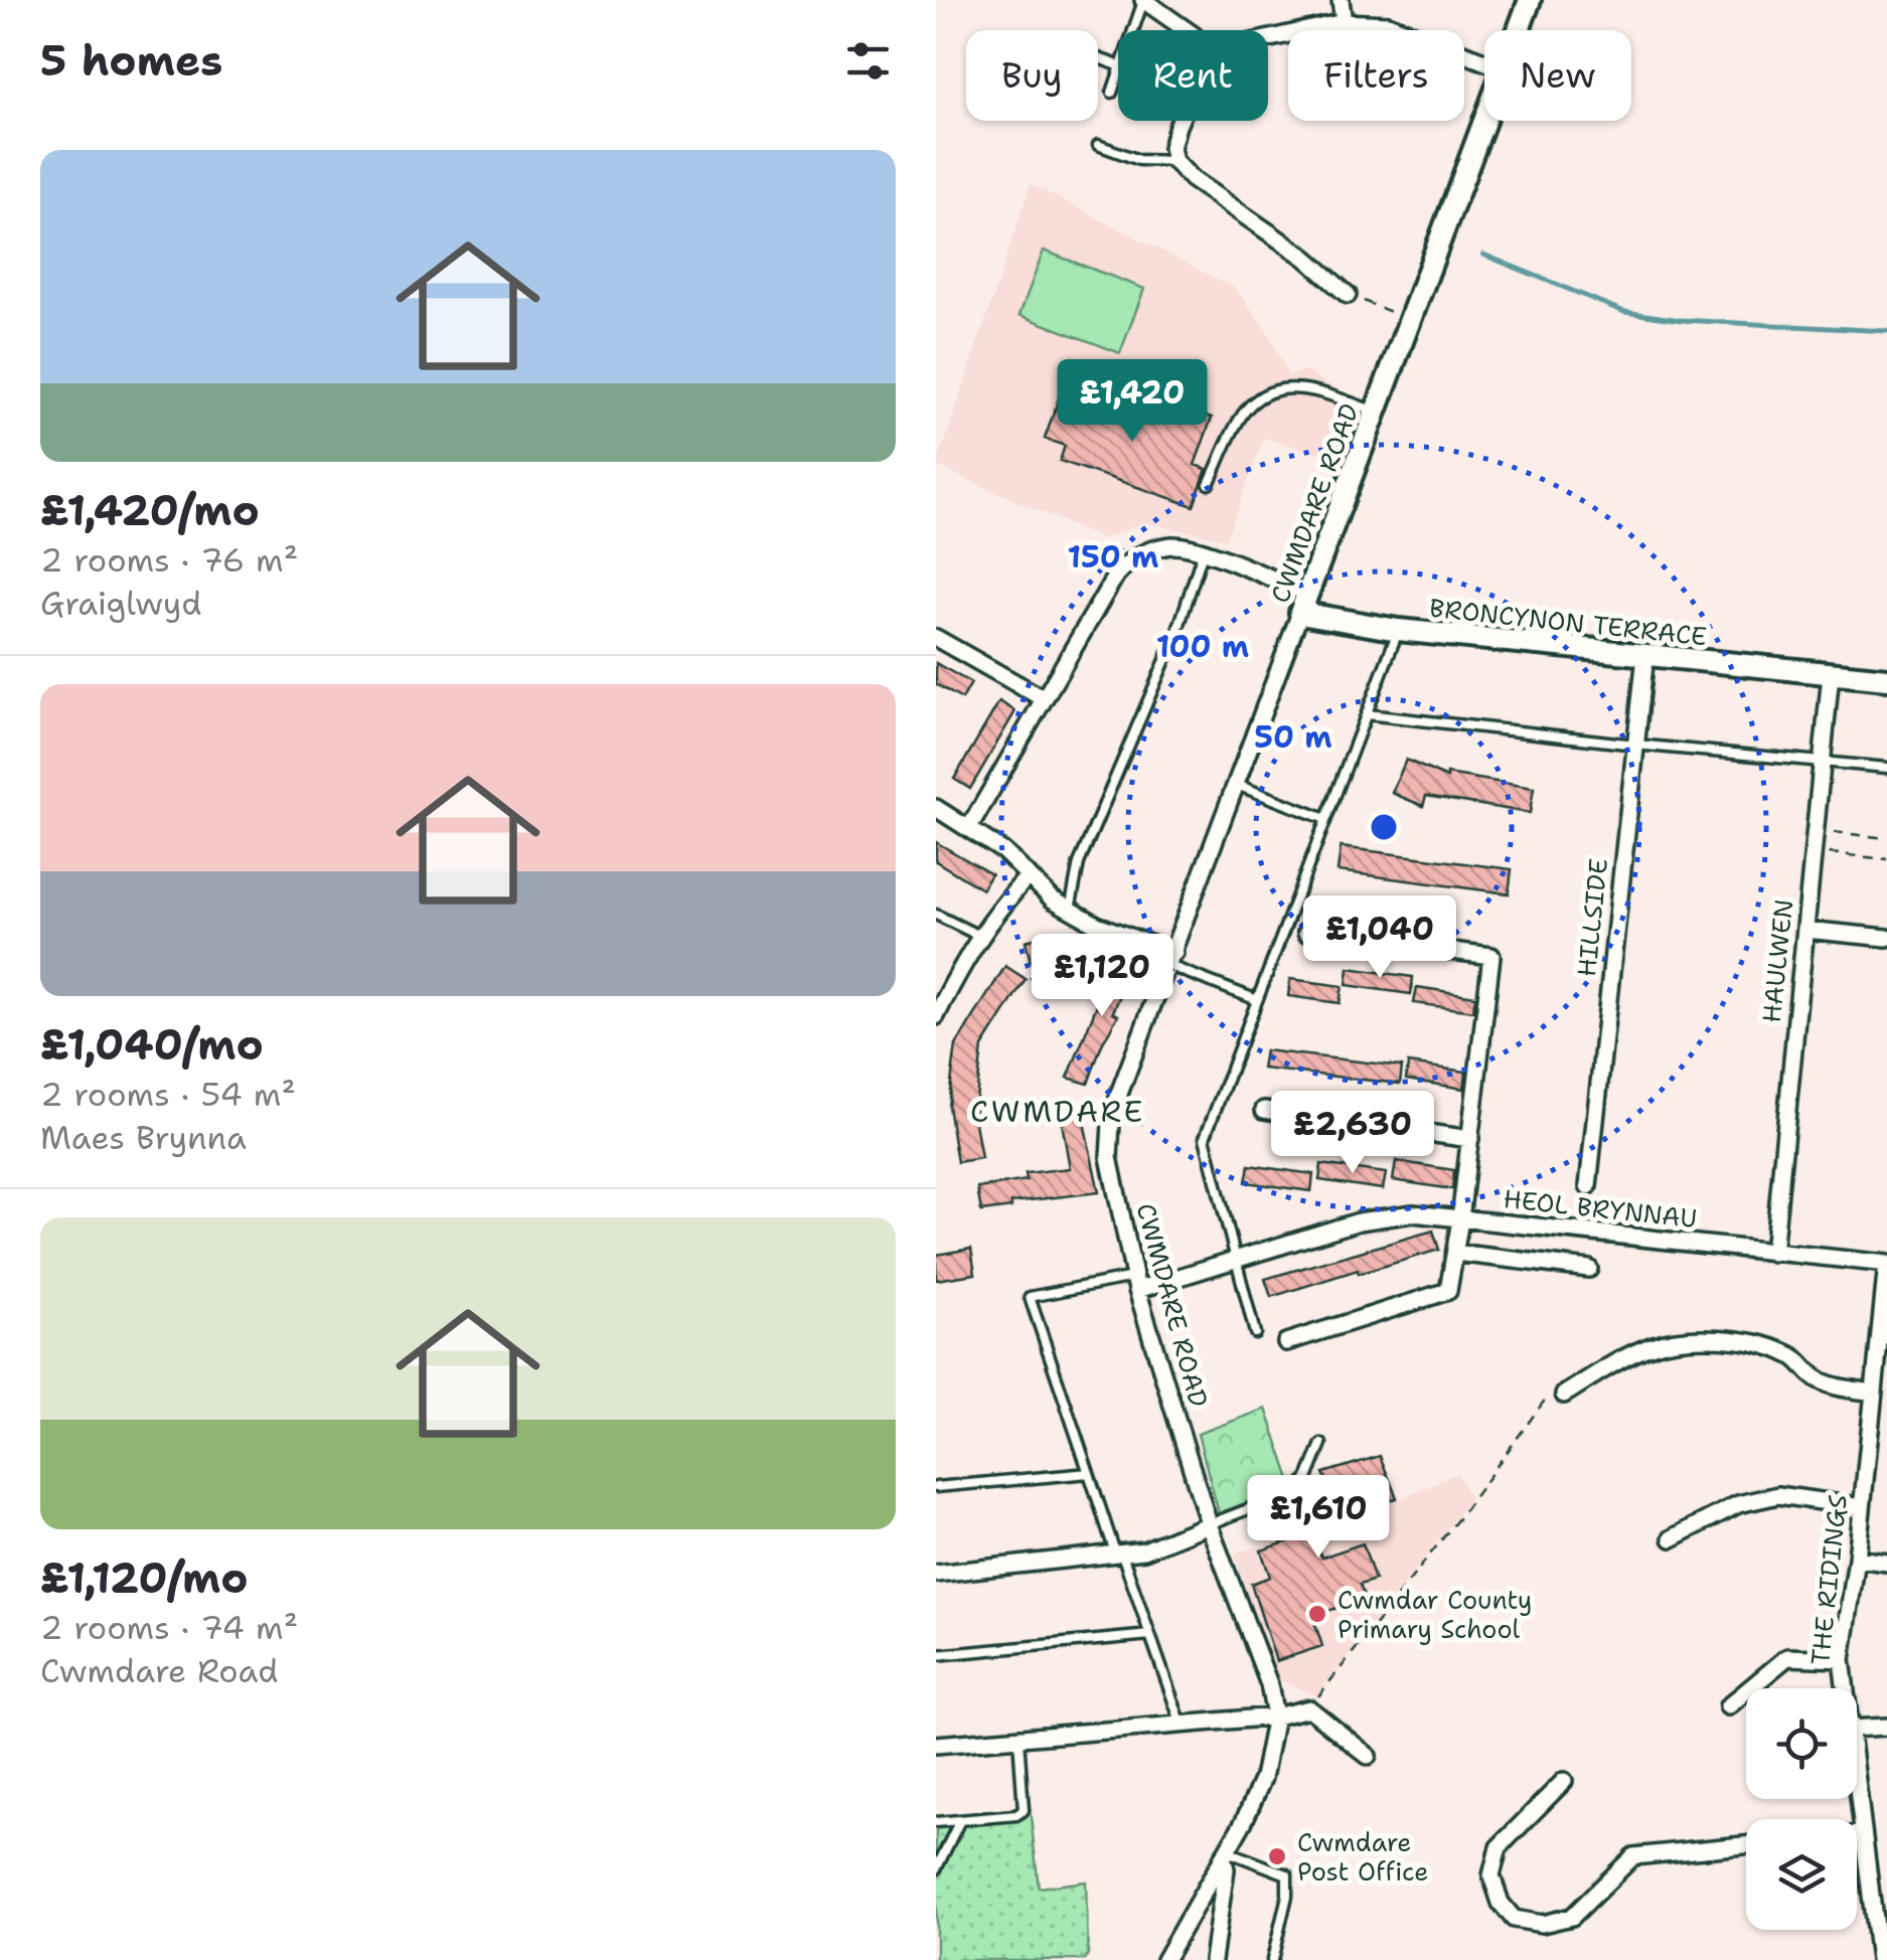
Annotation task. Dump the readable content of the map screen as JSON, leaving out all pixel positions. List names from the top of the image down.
{
  "streets": {
    "street": [
      "CWMDARE ROAD",
      "BRONCYNON TERRACE",
      "HILLSIDE",
      "HAULWEN",
      "HEOL BRYNNAU",
      "THE RIDINGS"
    ]
  },
  "crossings": [
    ["CWMDARE ROAD", "BRONCYNON TERRACE"],
    ["CWMDARE ROAD", "HEOL BRYNNAU"],
    ["BRONCYNON TERRACE", "HILLSIDE"],
    ["BRONCYNON TERRACE", "HAULWEN"],
    ["HAULWEN", "HEOL BRYNNAU"],
    ["HEOL BRYNNAU", "THE RIDINGS"]
  ],
  "districts": ["CWMDARE"],
  "places": ["Cwmdar County Primary School", "Cwmdare Post Office"],
  "page": {
    "heading": "5 homes",
    "chip": [
      "Buy",
      "Rent",
      "Filters",
      "New"
    ],
    "list": [
      {
        "name": "£1,420/mo",
        "note": "2 rooms · 76 m² · Graiglwyd"
      },
      {
        "name": "£1,040/mo",
        "note": "2 rooms · 54 m² · Maes Brynna"
      },
      {
        "name": "£1,120/mo",
        "note": "2 rooms · 74 m² · Cwmdare Road"
      }
    ],
    "price": [
      "£1,420",
      "£1,040",
      "£1,120",
      "£2,630",
      "£1,610"
    ]
  },
  "rings": ["150 m", "100 m", "50 m"]
}
